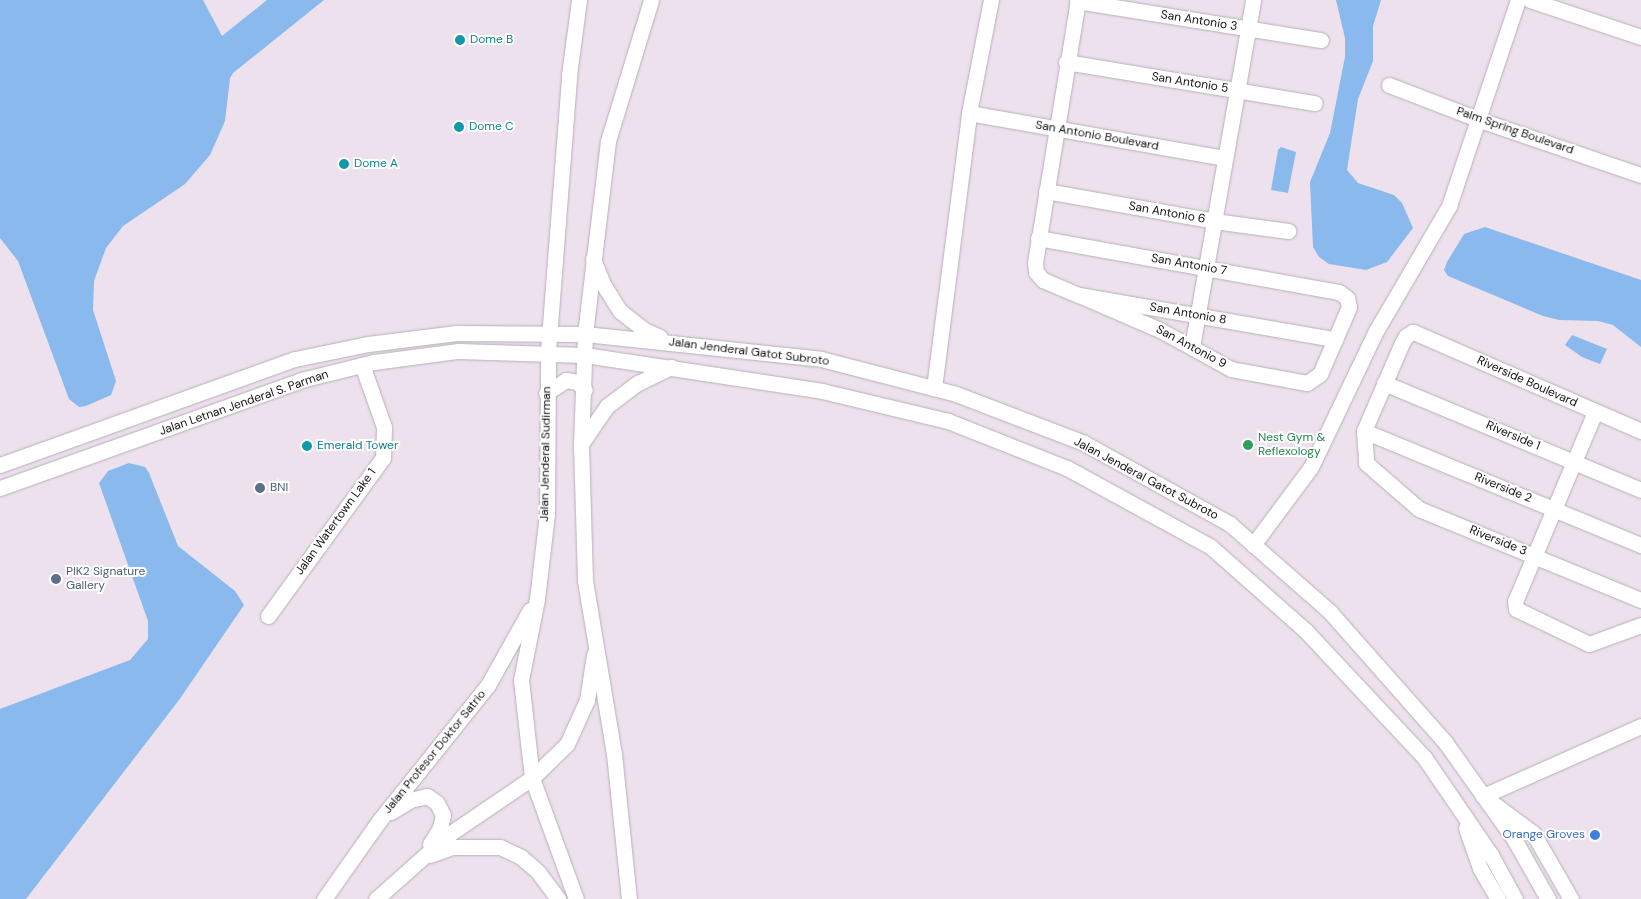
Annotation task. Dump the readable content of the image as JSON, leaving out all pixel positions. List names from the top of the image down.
{
  "streets": {
    "street": [
      "San Antonio 3",
      "San Antonio 5",
      "Palm Spring Boulevard",
      "San Antonio Boulevard",
      "San Antonio 6",
      "San Antonio 7",
      "San Antonio 8",
      "San Antonio 9",
      "Jalan Jenderal Gatot Subroto",
      "Riverside Boulevard",
      "Jalan Letnan Jenderal S. Parman",
      "Riverside 1",
      "Jalan Jenderal Sudirman",
      "Riverside 2",
      "Jalan Watertown Lake 1",
      "Riverside 3",
      "Jalan Profesor Doktor Satrio"
    ]
  },
  "crossings": [
    ["San Antonio 7", "San Antonio 8"],
    ["San Antonio 7", "San Antonio 9"],
    ["San Antonio 8", "San Antonio 9"],
    ["Jalan Jenderal Gatot Subroto", "Jalan Letnan Jenderal S. Parman"],
    ["Jalan Jenderal Gatot Subroto", "Jalan Jenderal Sudirman"],
    ["Riverside Boulevard", "Riverside 1"],
    ["Jalan Letnan Jenderal S. Parman", "Jalan Jenderal Sudirman"],
    ["Jalan Letnan Jenderal S. Parman", "Jalan Watertown Lake 1"],
    ["Jalan Jenderal Sudirman", "Jalan Profesor Doktor Satrio"],
    ["Riverside 2", "Riverside 3"]
  ],
  "places": [
    "Dome B",
    "Dome C",
    "Dome A",
    "Nest Gym & Reflexology",
    "Emerald Tower",
    "BNI",
    "PIK2 Signature Gallery",
    "Orange Groves"
  ]
}
